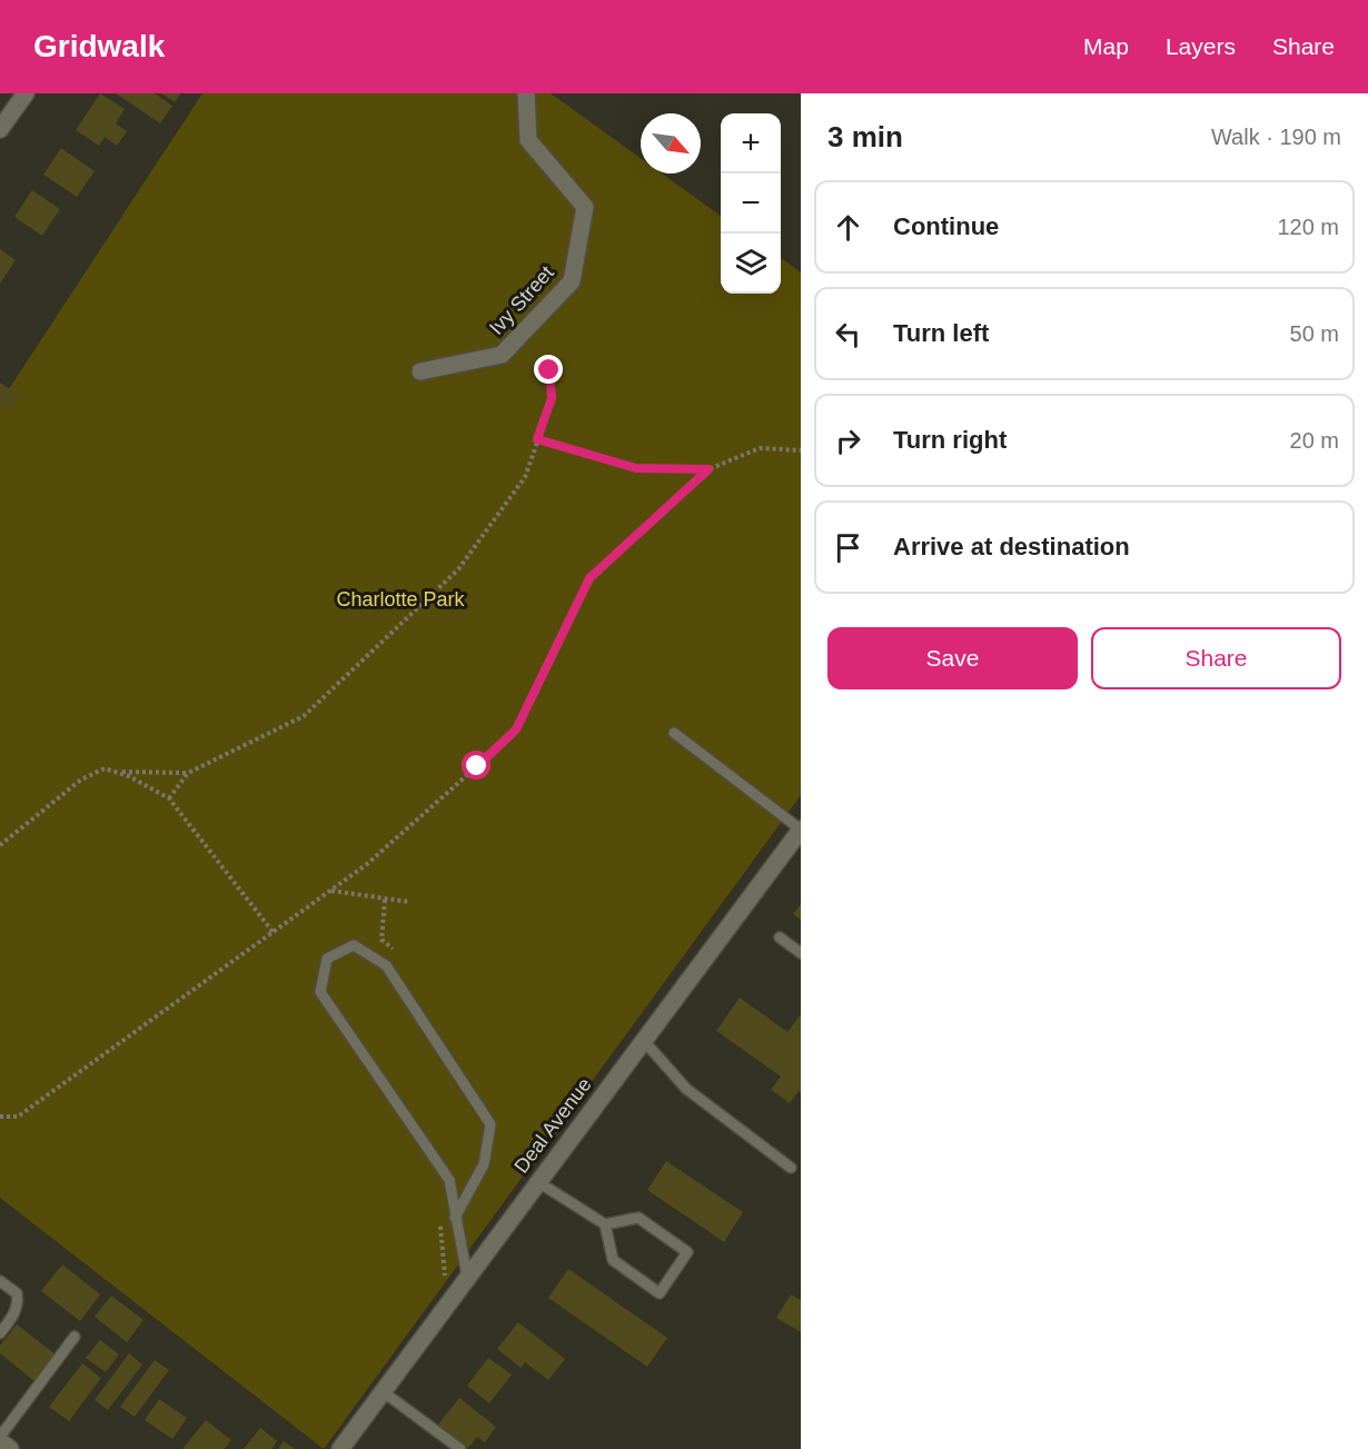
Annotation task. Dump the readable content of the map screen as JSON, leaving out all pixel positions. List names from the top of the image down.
{
  "streets": {
    "street": ["Ivy Street", "Deal Avenue"]
  },
  "parks": ["Charlotte Park"],
  "north": "bottom right",
  "page": {
    "header": "Gridwalk",
    "nav": ["Map", "Layers", "Share"],
    "heading": ["3 min", "Walk · 190 m"],
    "map_buttons": ["+", "−"],
    "list": [
      ["Continue", "120 m"],
      ["Turn left", "50 m"],
      ["Turn right", "20 m"],
      "Arrive at destination"
    ],
    "buttons": ["Save", "Share"]
  }
}
